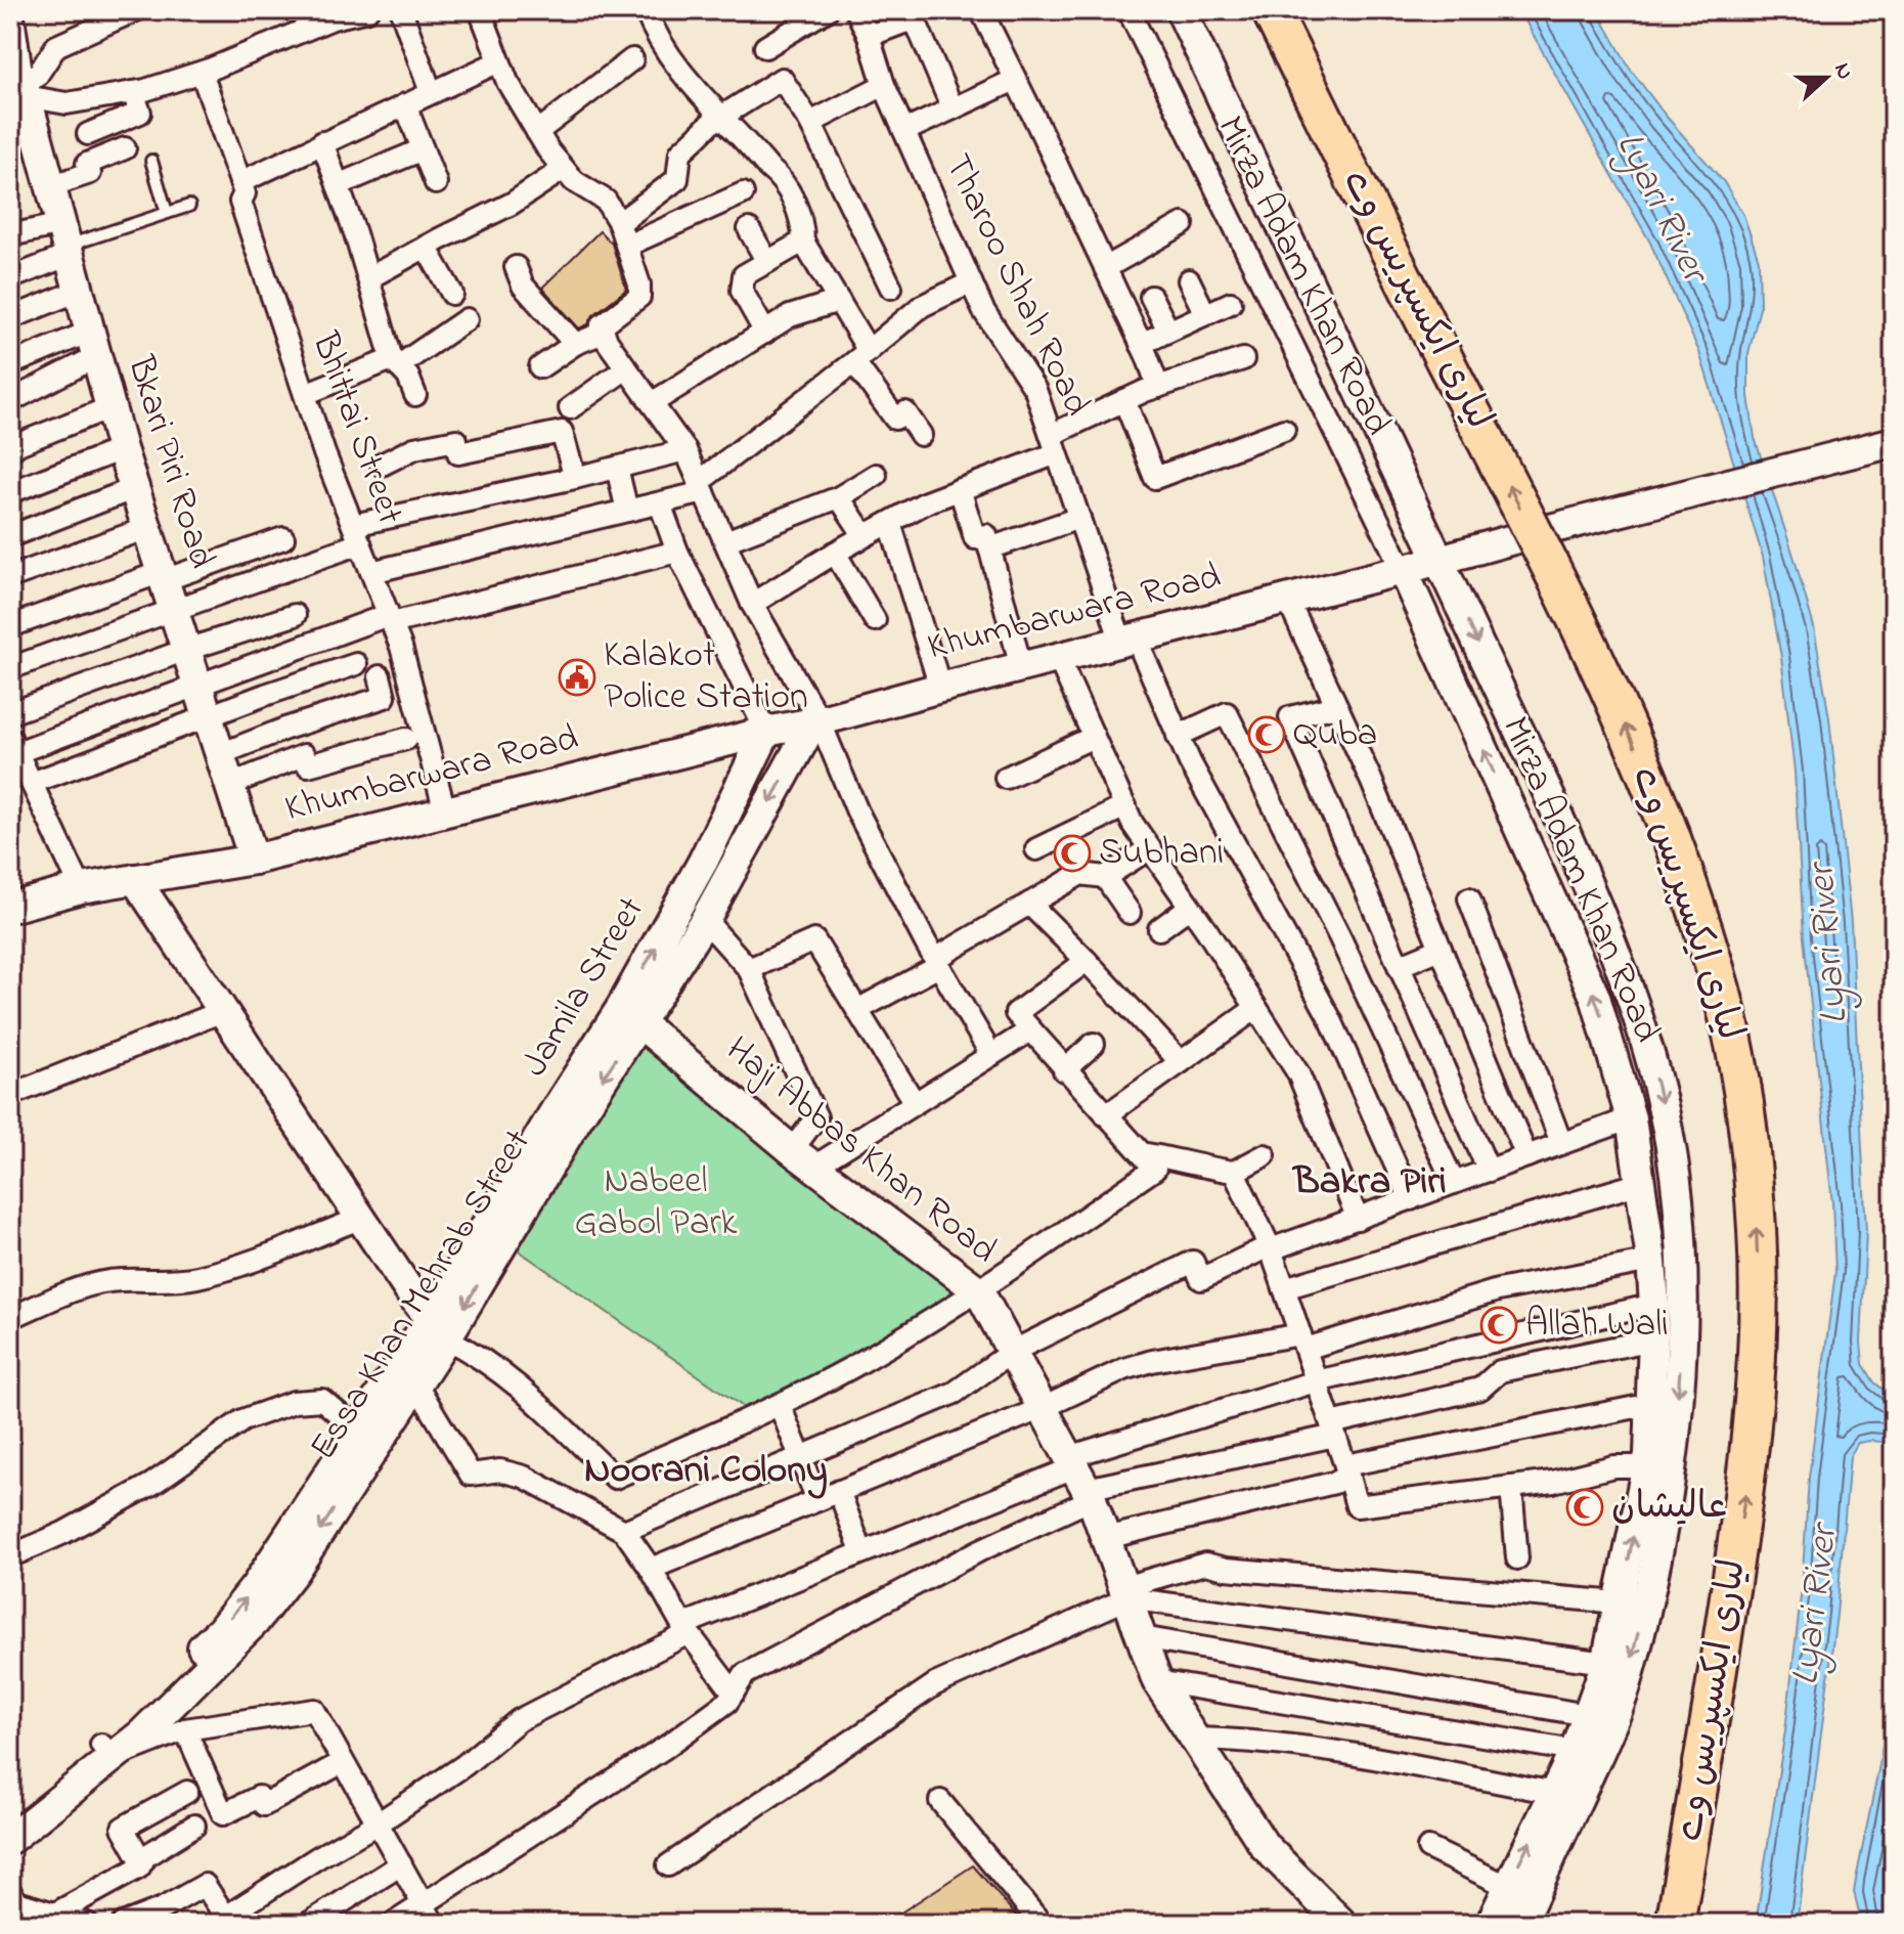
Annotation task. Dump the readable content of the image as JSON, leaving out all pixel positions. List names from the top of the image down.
{
  "streets": {
    "highway": ["لیاری ایکسپریس وے"],
    "main road": [
      "Mirza Adam Khan Road",
      "Bkari Piri Road",
      "Khumbarwara Road",
      "Jamila Street",
      "Haji Abbas Khan Road",
      "Essa Khan Mehrab Street"
    ],
    "street": ["Tharoo Shah Road", "Bhittai Street"]
  },
  "crossings": [
    ["Mirza Adam Khan Road", "Khumbarwara Road"],
    ["Tharoo Shah Road", "Khumbarwara Road"],
    ["Bhittai Street", "Khumbarwara Road"],
    ["Bkari Piri Road", "Khumbarwara Road"],
    ["Khumbarwara Road", "Jamila Street"],
    ["Khumbarwara Road", "Essa Khan Mehrab Street"],
    ["Jamila Street", "Haji Abbas Khan Road"],
    ["Jamila Street", "Essa Khan Mehrab Street"],
    ["Haji Abbas Khan Road", "Essa Khan Mehrab Street"]
  ],
  "one_way": ["لیاری ایکسپریس وے", "Jamila Street"],
  "districts": ["Bakra Piri", "Noorani Colony"],
  "water": ["Lyari River"],
  "parks": ["Nabeel Gabol Park"],
  "places": {
    "public building": ["Kalakot Police Station"],
    "mosque": [
      "Quba",
      "Subhani",
      "Allah Wali",
      "عالیشان"
    ]
  },
  "north": "right"
}
